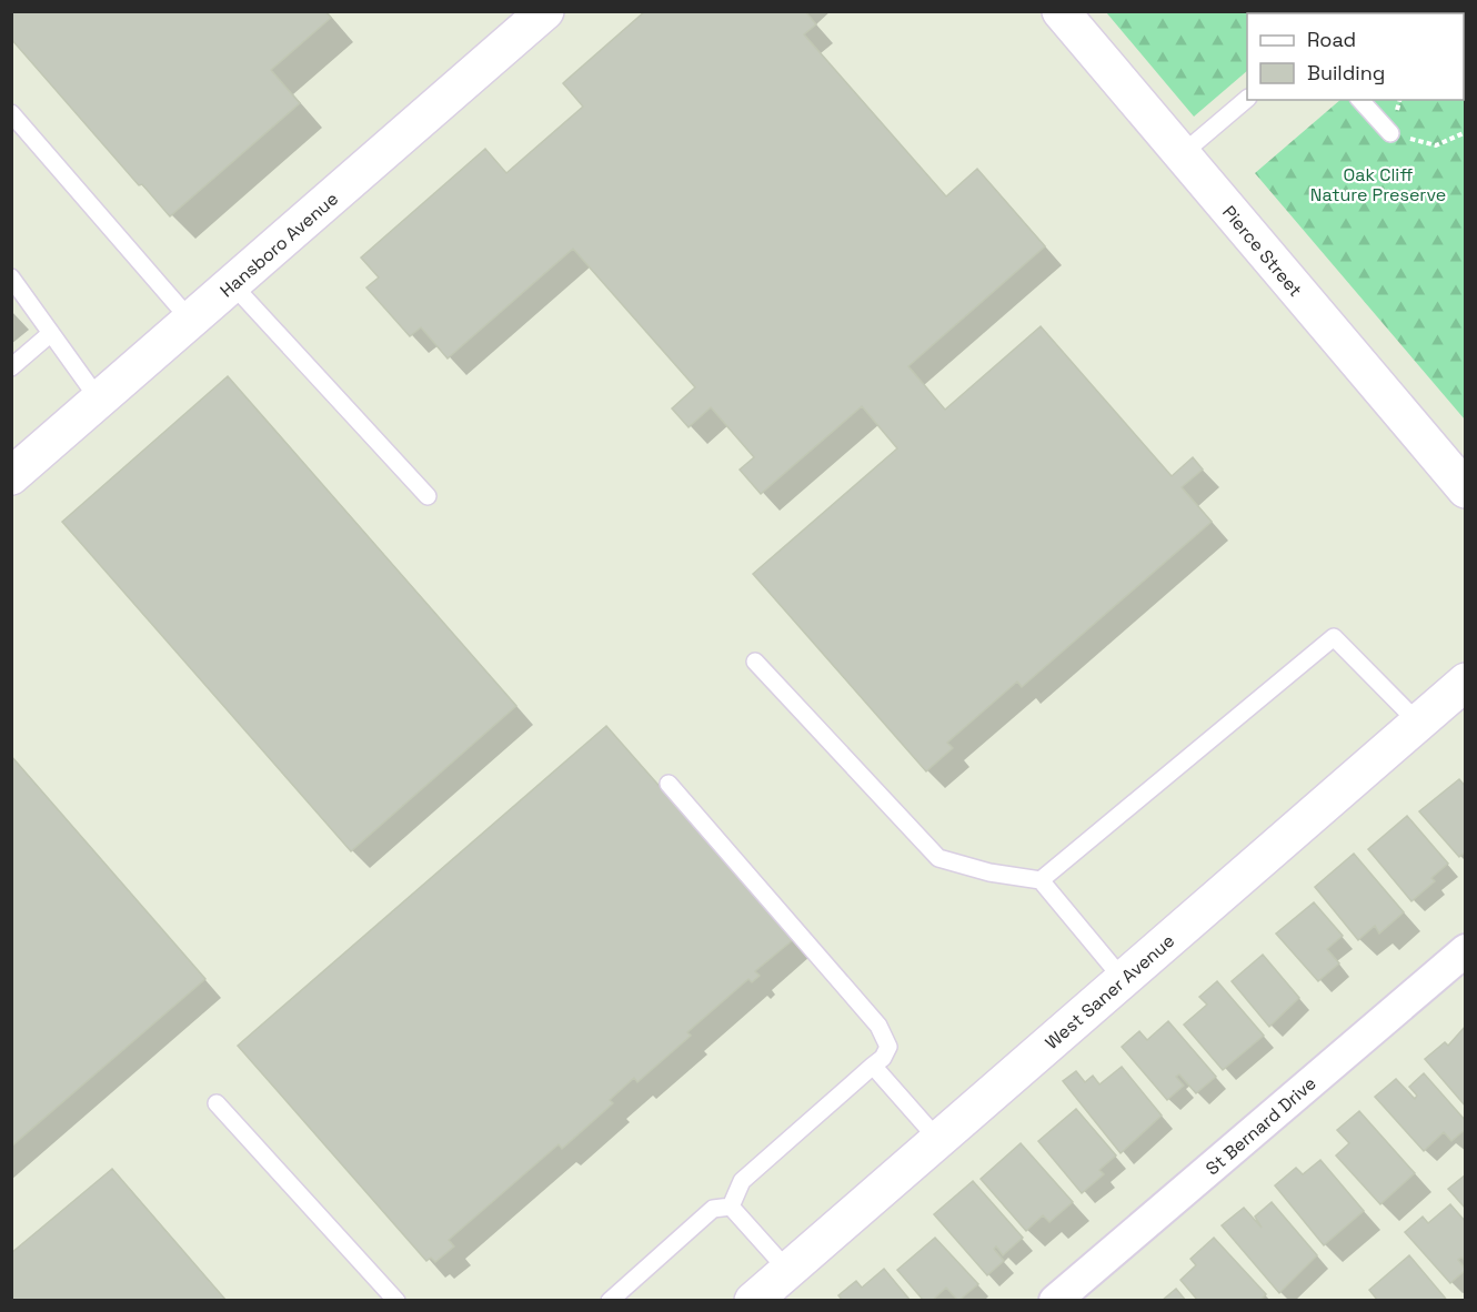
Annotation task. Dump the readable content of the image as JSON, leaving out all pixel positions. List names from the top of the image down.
{
  "streets": {
    "street": [
      "Hansboro Avenue",
      "Pierce Street",
      "West Saner Avenue",
      "St Bernard Drive"
    ]
  },
  "parks": ["Oak Cliff Nature Preserve"],
  "legend": ["Road", "Building"]
}
